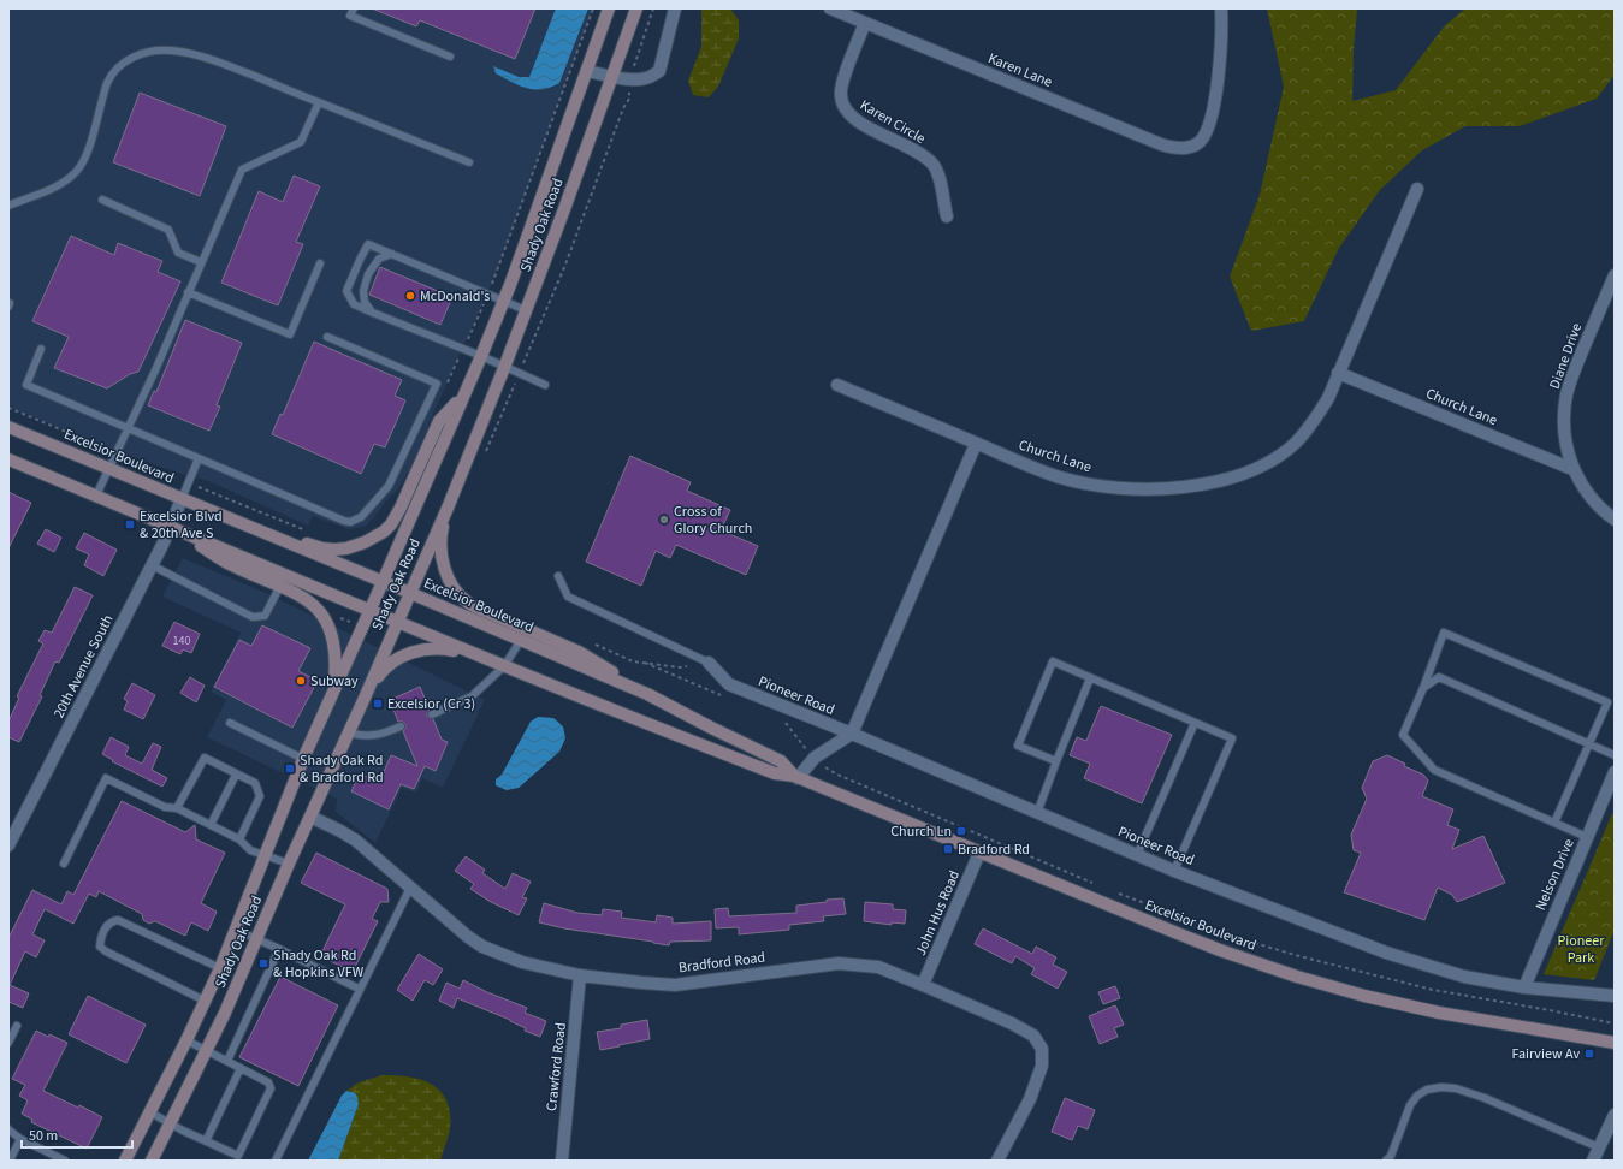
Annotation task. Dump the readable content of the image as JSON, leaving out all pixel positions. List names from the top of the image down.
{
  "streets": {
    "main road": ["Shady Oak Road", "Excelsior Boulevard"],
    "street": [
      "Karen Lane",
      "Karen Circle",
      "Diane Drive",
      "Church Lane",
      "20th Avenue South",
      "Pioneer Road",
      "Nelson Drive",
      "John Hus Road",
      "Bradford Road",
      "Crawford Road"
    ]
  },
  "crossings": [
    ["Karen Lane", "Karen Circle"],
    ["Shady Oak Road", "Excelsior Boulevard"],
    ["Shady Oak Road", "Bradford Road"],
    ["Diane Drive", "Church Lane"],
    ["Excelsior Boulevard", "20th Avenue South"],
    ["Excelsior Boulevard", "John Hus Road"],
    ["Pioneer Road", "Nelson Drive"],
    ["John Hus Road", "Bradford Road"],
    ["Bradford Road", "Crawford Road"]
  ],
  "parks": ["Pioneer Park"],
  "places": {
    "other": ["McDonald's", "Cross of Glory Church", "Subway"],
    "transit": [
      "Excelsior Blvd & 20th Ave S",
      "Excelsior (Cr 3)",
      "Shady Oak Rd & Bradford Rd",
      "Church Ln",
      "Bradford Rd",
      "Shady Oak Rd & Hopkins VFW",
      "Fairview Av"
    ]
  },
  "house_numbers": ["140"],
  "scale_bar": "50 m"
}
